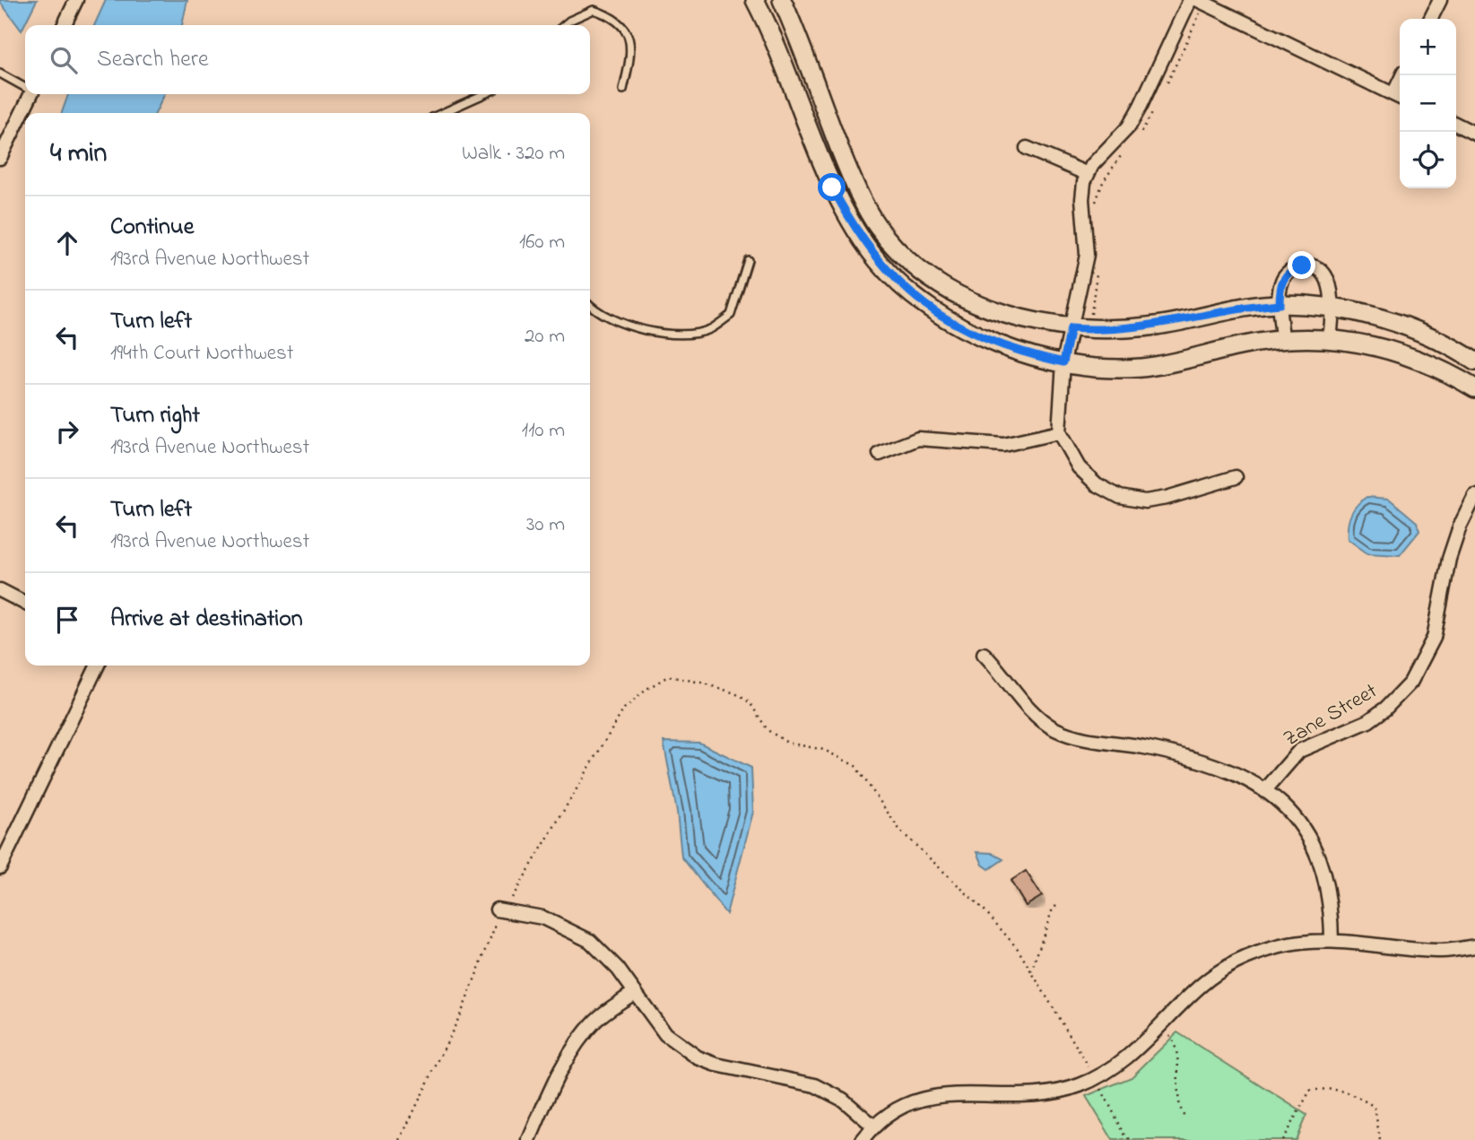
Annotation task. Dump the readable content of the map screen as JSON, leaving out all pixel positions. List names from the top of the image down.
{
  "streets": {
    "street": ["Zane Street"]
  },
  "page": {
    "map_buttons": ["+", "−"],
    "search": "Search here",
    "heading": ["4 min", "Walk · 320 m"],
    "list": [
      ["Continue", "193rd Avenue Northwest", "160 m"],
      ["Turn left", "194th Court Northwest", "20 m"],
      ["Turn right", "193rd Avenue Northwest", "110 m"],
      ["Turn left", "193rd Avenue Northwest", "30 m"],
      "Arrive at destination"
    ]
  }
}
